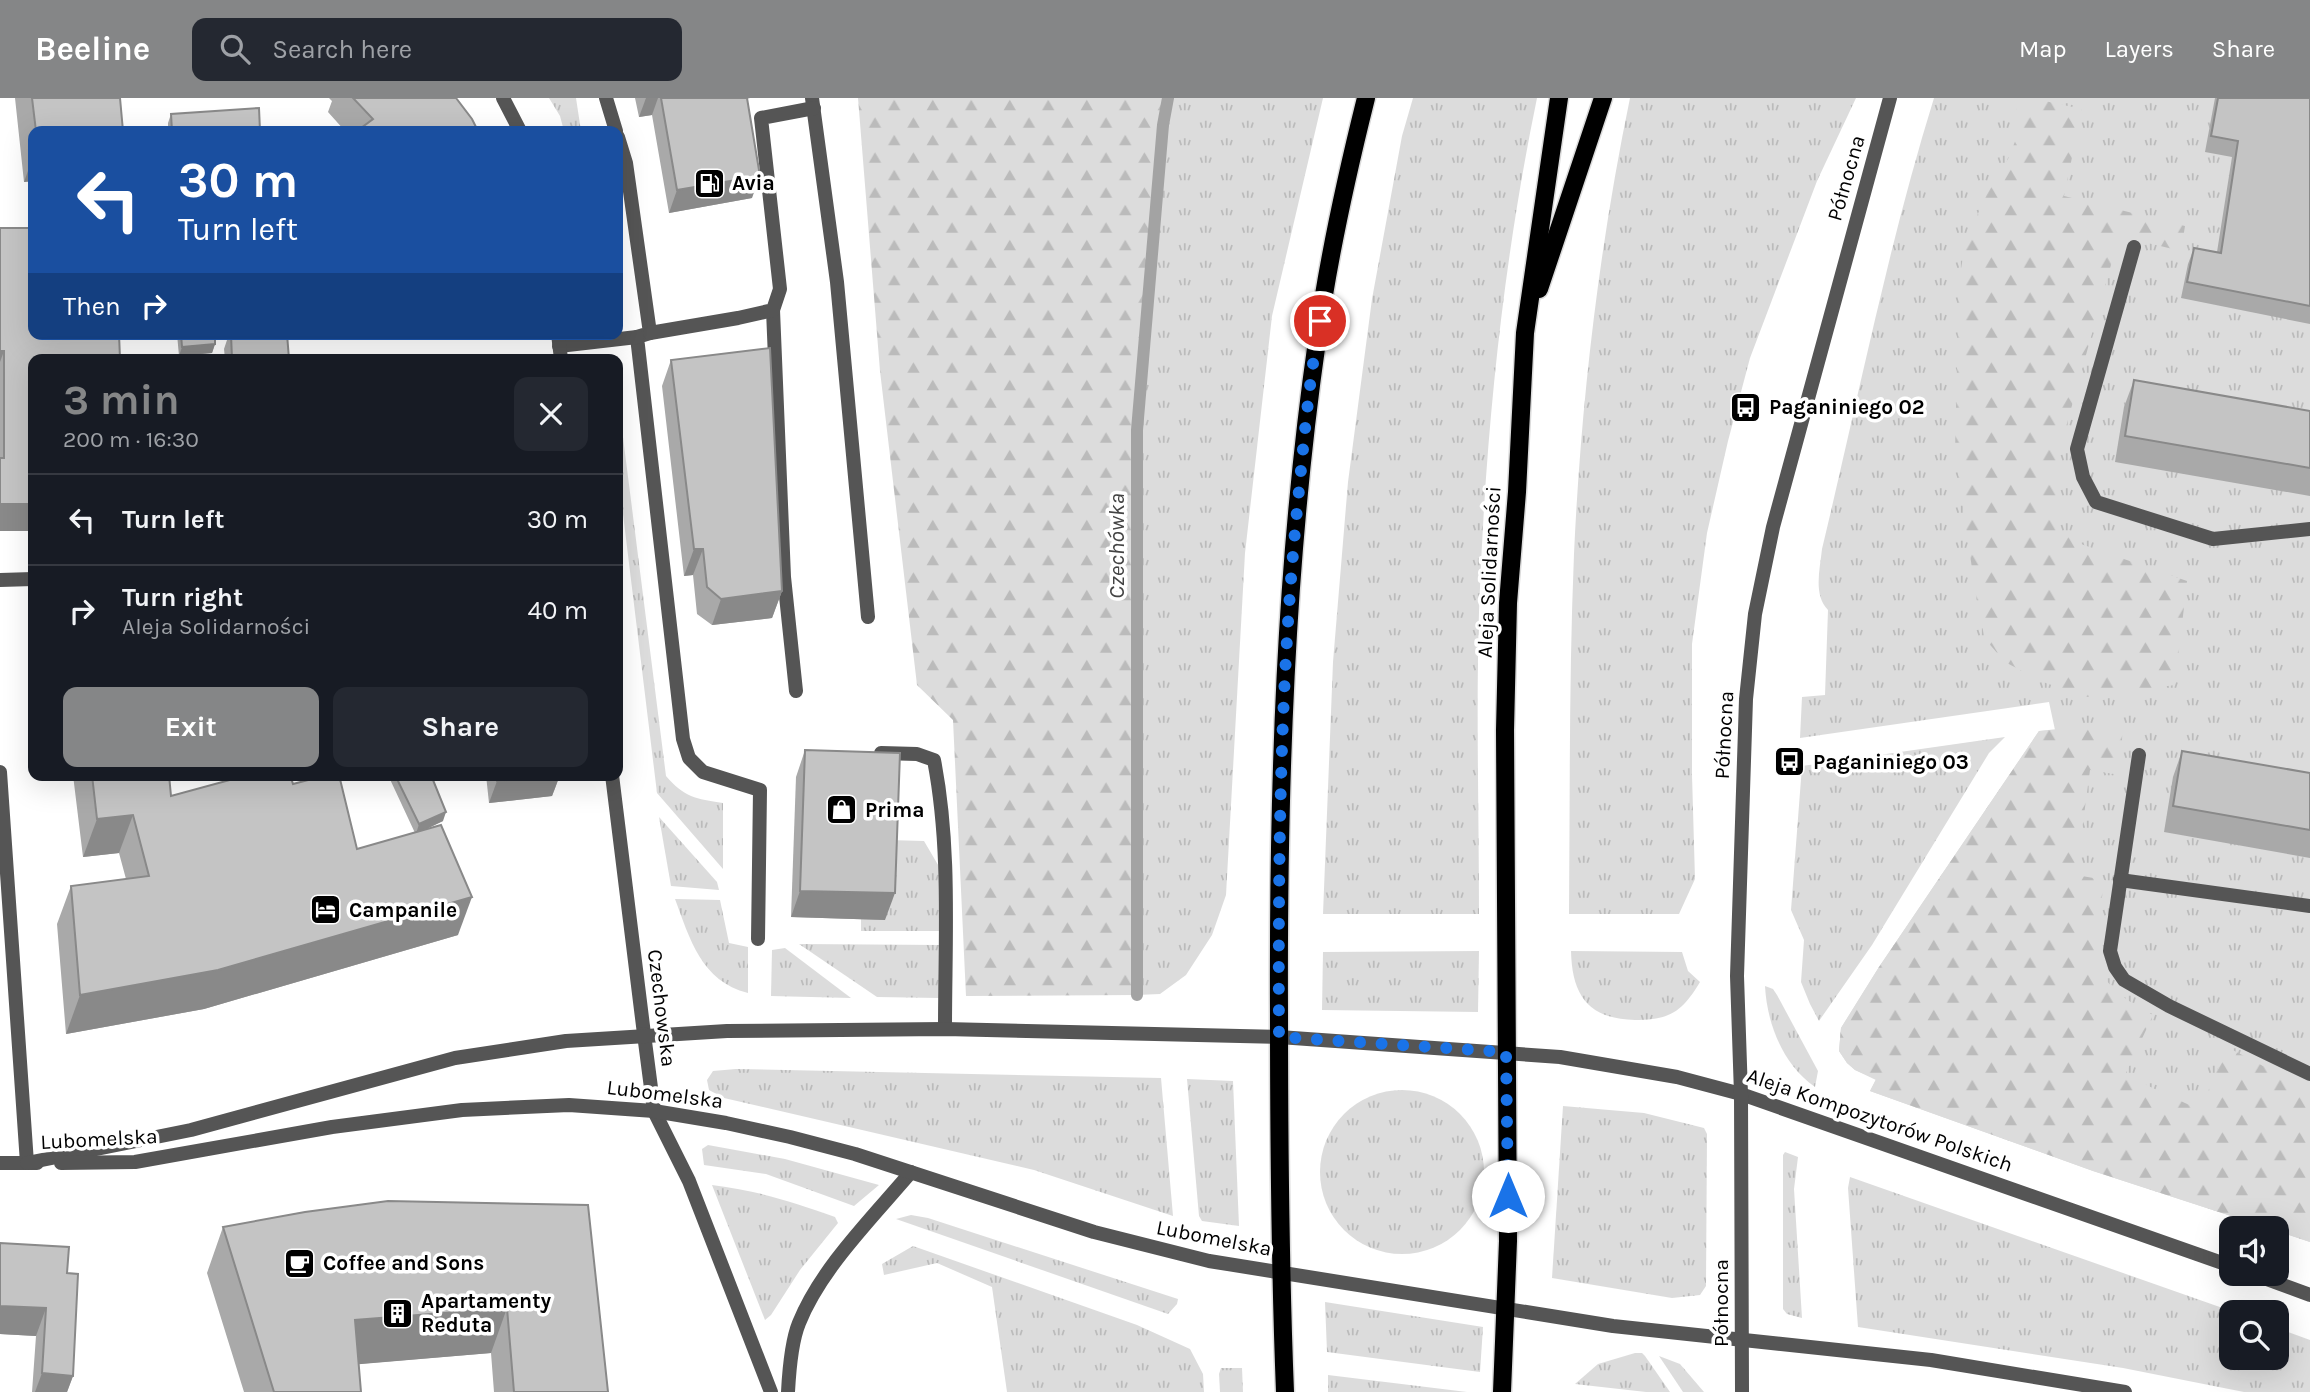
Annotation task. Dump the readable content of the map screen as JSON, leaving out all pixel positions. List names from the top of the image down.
{
  "streets": {
    "main road": ["Aleja Solidarności"],
    "street": [
      "Północna",
      "Czechowska",
      "Lubomelska",
      "Aleja Kompozytorów Polskich"
    ]
  },
  "crossings": [
    ["Północna", "Aleja Kompozytorów Polskich"],
    ["Aleja Solidarności", "Lubomelska"],
    ["Aleja Solidarności", "Aleja Kompozytorów Polskich"],
    ["Czechowska", "Lubomelska"],
    ["Lubomelska", "Aleja Kompozytorów Polskich"]
  ],
  "water": ["Czechówka"],
  "places": {
    "fuel station": ["Avia"],
    "bus stop": ["Paganiniego 02", "Paganiniego 03"],
    "shop": ["Prima"],
    "hotel": ["Campanile"],
    "cafe": ["Coffee and Sons"],
    "building": ["Apartamenty Reduta"]
  },
  "page": {
    "header": "Beeline",
    "search": "Search here",
    "nav": ["Map", "Layers", "Share"],
    "turn": ["30 m", "Turn left"],
    "then": "Then",
    "heading": ["3 min", "200 m · 16:30"],
    "list": [
      {
        "name": "Turn left",
        "value": "30 m"
      },
      {
        "name": "Turn right",
        "note": "Aleja Solidarności",
        "value": "40 m"
      }
    ],
    "buttons": ["Exit", "Share"]
  }
}
